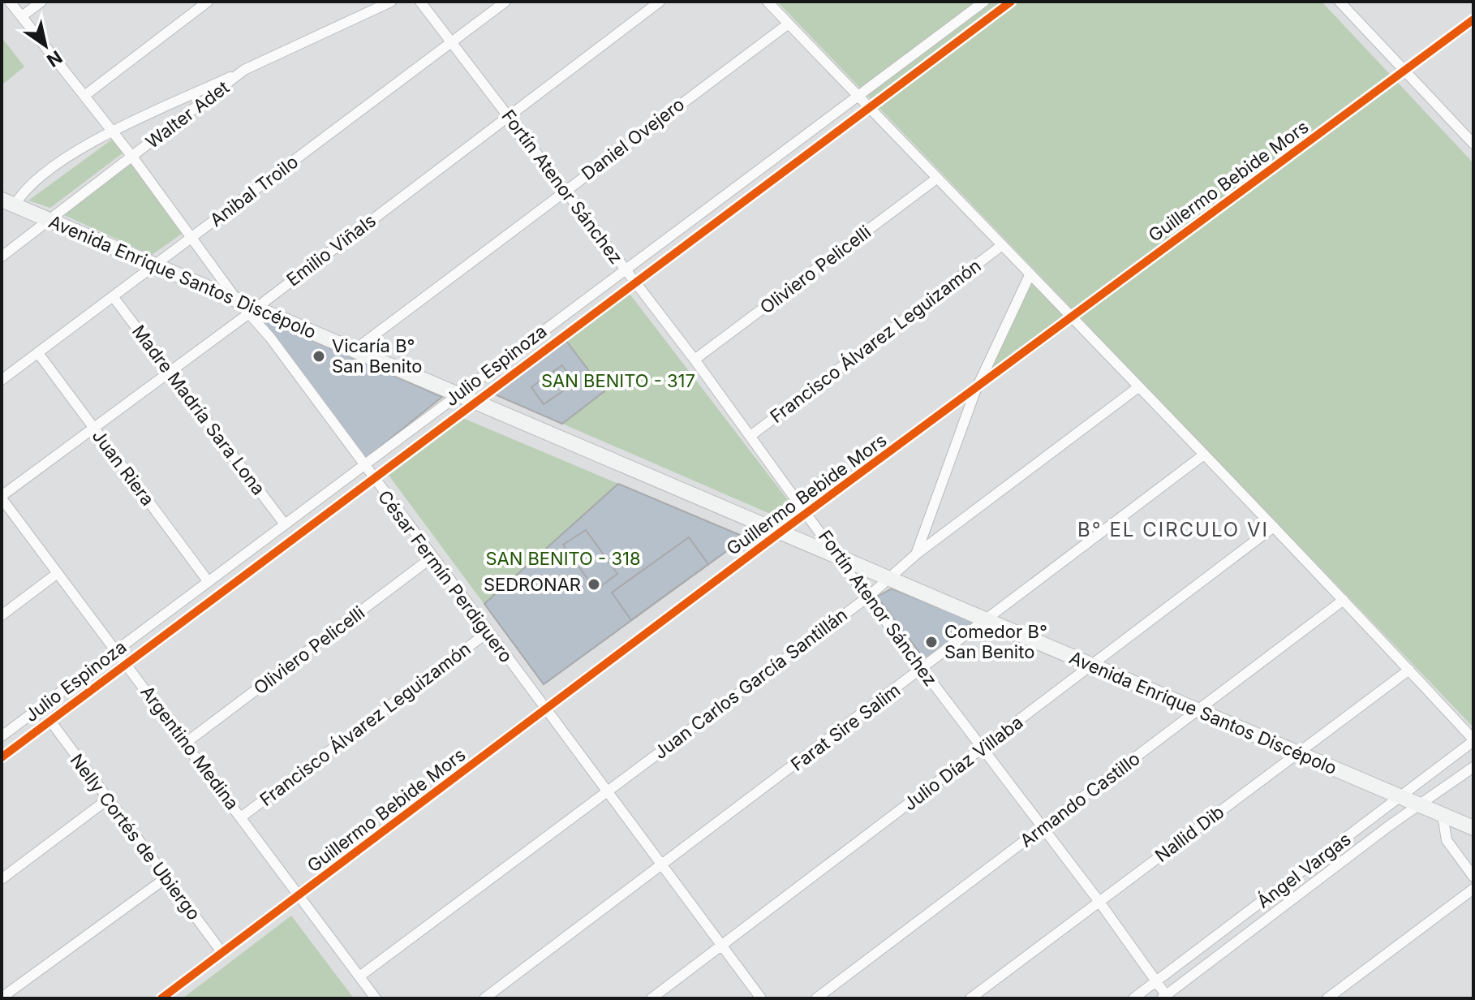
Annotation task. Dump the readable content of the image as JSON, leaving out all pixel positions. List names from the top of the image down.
{
  "streets": {
    "main road": ["Avenida Enrique Santos Discépolo"],
    "street": [
      "Walter Adet",
      "Daniel Ovejero",
      "Guillermo Bebide Mors",
      "Fortín Atenor Sánchez",
      "Anibal Troilo",
      "Emilio Viñals",
      "Oliviero Pelicelli",
      "Francisco Álvarez Leguizamón",
      "Julio Espinoza",
      "Madre Madría Sara Lona",
      "Juan Riera",
      "César Fermín Perdiguero",
      "Juan Carlos García Santillán",
      "Farat Sire Salim",
      "Argentino Medina",
      "Julio Díaz Villaba",
      "Armando Castillo",
      "Nallid Dib",
      "Nelly Cortés de Ubiergo",
      "Ángel Vargas"
    ]
  },
  "crossings": [
    ["Walter Adet", "Avenida Enrique Santos Discépolo"],
    ["Daniel Ovejero", "Fortín Atenor Sánchez"],
    ["Daniel Ovejero", "Avenida Enrique Santos Discépolo"],
    ["Guillermo Bebide Mors", "Fortín Atenor Sánchez"],
    ["Guillermo Bebide Mors", "Avenida Enrique Santos Discépolo"],
    ["Guillermo Bebide Mors", "César Fermín Perdiguero"],
    ["Guillermo Bebide Mors", "Argentino Medina"],
    ["Guillermo Bebide Mors", "Nelly Cortés de Ubiergo"],
    ["Fortín Atenor Sánchez", "Anibal Troilo"],
    ["Fortín Atenor Sánchez", "Emilio Viñals"],
    ["Fortín Atenor Sánchez", "Oliviero Pelicelli"],
    ["Fortín Atenor Sánchez", "Avenida Enrique Santos Discépolo"],
    ["Fortín Atenor Sánchez", "Francisco Álvarez Leguizamón"],
    ["Fortín Atenor Sánchez", "Julio Espinoza"],
    ["Fortín Atenor Sánchez", "Juan Carlos García Santillán"],
    ["Fortín Atenor Sánchez", "Farat Sire Salim"],
    ["Fortín Atenor Sánchez", "Julio Díaz Villaba"],
    ["Fortín Atenor Sánchez", "Armando Castillo"],
    ["Fortín Atenor Sánchez", "Nallid Dib"],
    ["Fortín Atenor Sánchez", "Ángel Vargas"],
    ["Anibal Troilo", "Avenida Enrique Santos Discépolo"],
    ["Anibal Troilo", "Madre Madría Sara Lona"],
    ["Anibal Troilo", "Juan Riera"],
    ["Emilio Viñals", "Avenida Enrique Santos Discépolo"],
    ["Emilio Viñals", "Madre Madría Sara Lona"],
    ["Emilio Viñals", "Juan Riera"],
    ["Emilio Viñals", "César Fermín Perdiguero"],
    ["Emilio Viñals", "Argentino Medina"],
    ["Oliviero Pelicelli", "César Fermín Perdiguero"],
    ["Oliviero Pelicelli", "Argentino Medina"],
    ["Avenida Enrique Santos Discépolo", "Julio Espinoza"],
    ["Avenida Enrique Santos Discépolo", "César Fermín Perdiguero"],
    ["Avenida Enrique Santos Discépolo", "Juan Carlos García Santillán"],
    ["Avenida Enrique Santos Discépolo", "Farat Sire Salim"],
    ["Avenida Enrique Santos Discépolo", "Julio Díaz Villaba"],
    ["Avenida Enrique Santos Discépolo", "Armando Castillo"],
    ["Avenida Enrique Santos Discépolo", "Nallid Dib"],
    ["Avenida Enrique Santos Discépolo", "Ángel Vargas"],
    ["Francisco Álvarez Leguizamón", "César Fermín Perdiguero"],
    ["Francisco Álvarez Leguizamón", "Argentino Medina"],
    ["Julio Espinoza", "Madre Madría Sara Lona"],
    ["Julio Espinoza", "Juan Riera"],
    ["Julio Espinoza", "César Fermín Perdiguero"],
    ["Julio Espinoza", "Argentino Medina"],
    ["Julio Espinoza", "Nelly Cortés de Ubiergo"],
    ["César Fermín Perdiguero", "Juan Carlos García Santillán"],
    ["César Fermín Perdiguero", "Farat Sire Salim"],
    ["César Fermín Perdiguero", "Julio Díaz Villaba"],
    ["Juan Carlos García Santillán", "Argentino Medina"]
  ],
  "districts": ["B° EL CIRCULO VI"],
  "parks": ["SAN BENITO - 317", "SAN BENITO - 318"],
  "places": ["Vicaría B° San Benito", "SEDRONAR", "Comedor B° San Benito"],
  "north": "bottom right"
}
